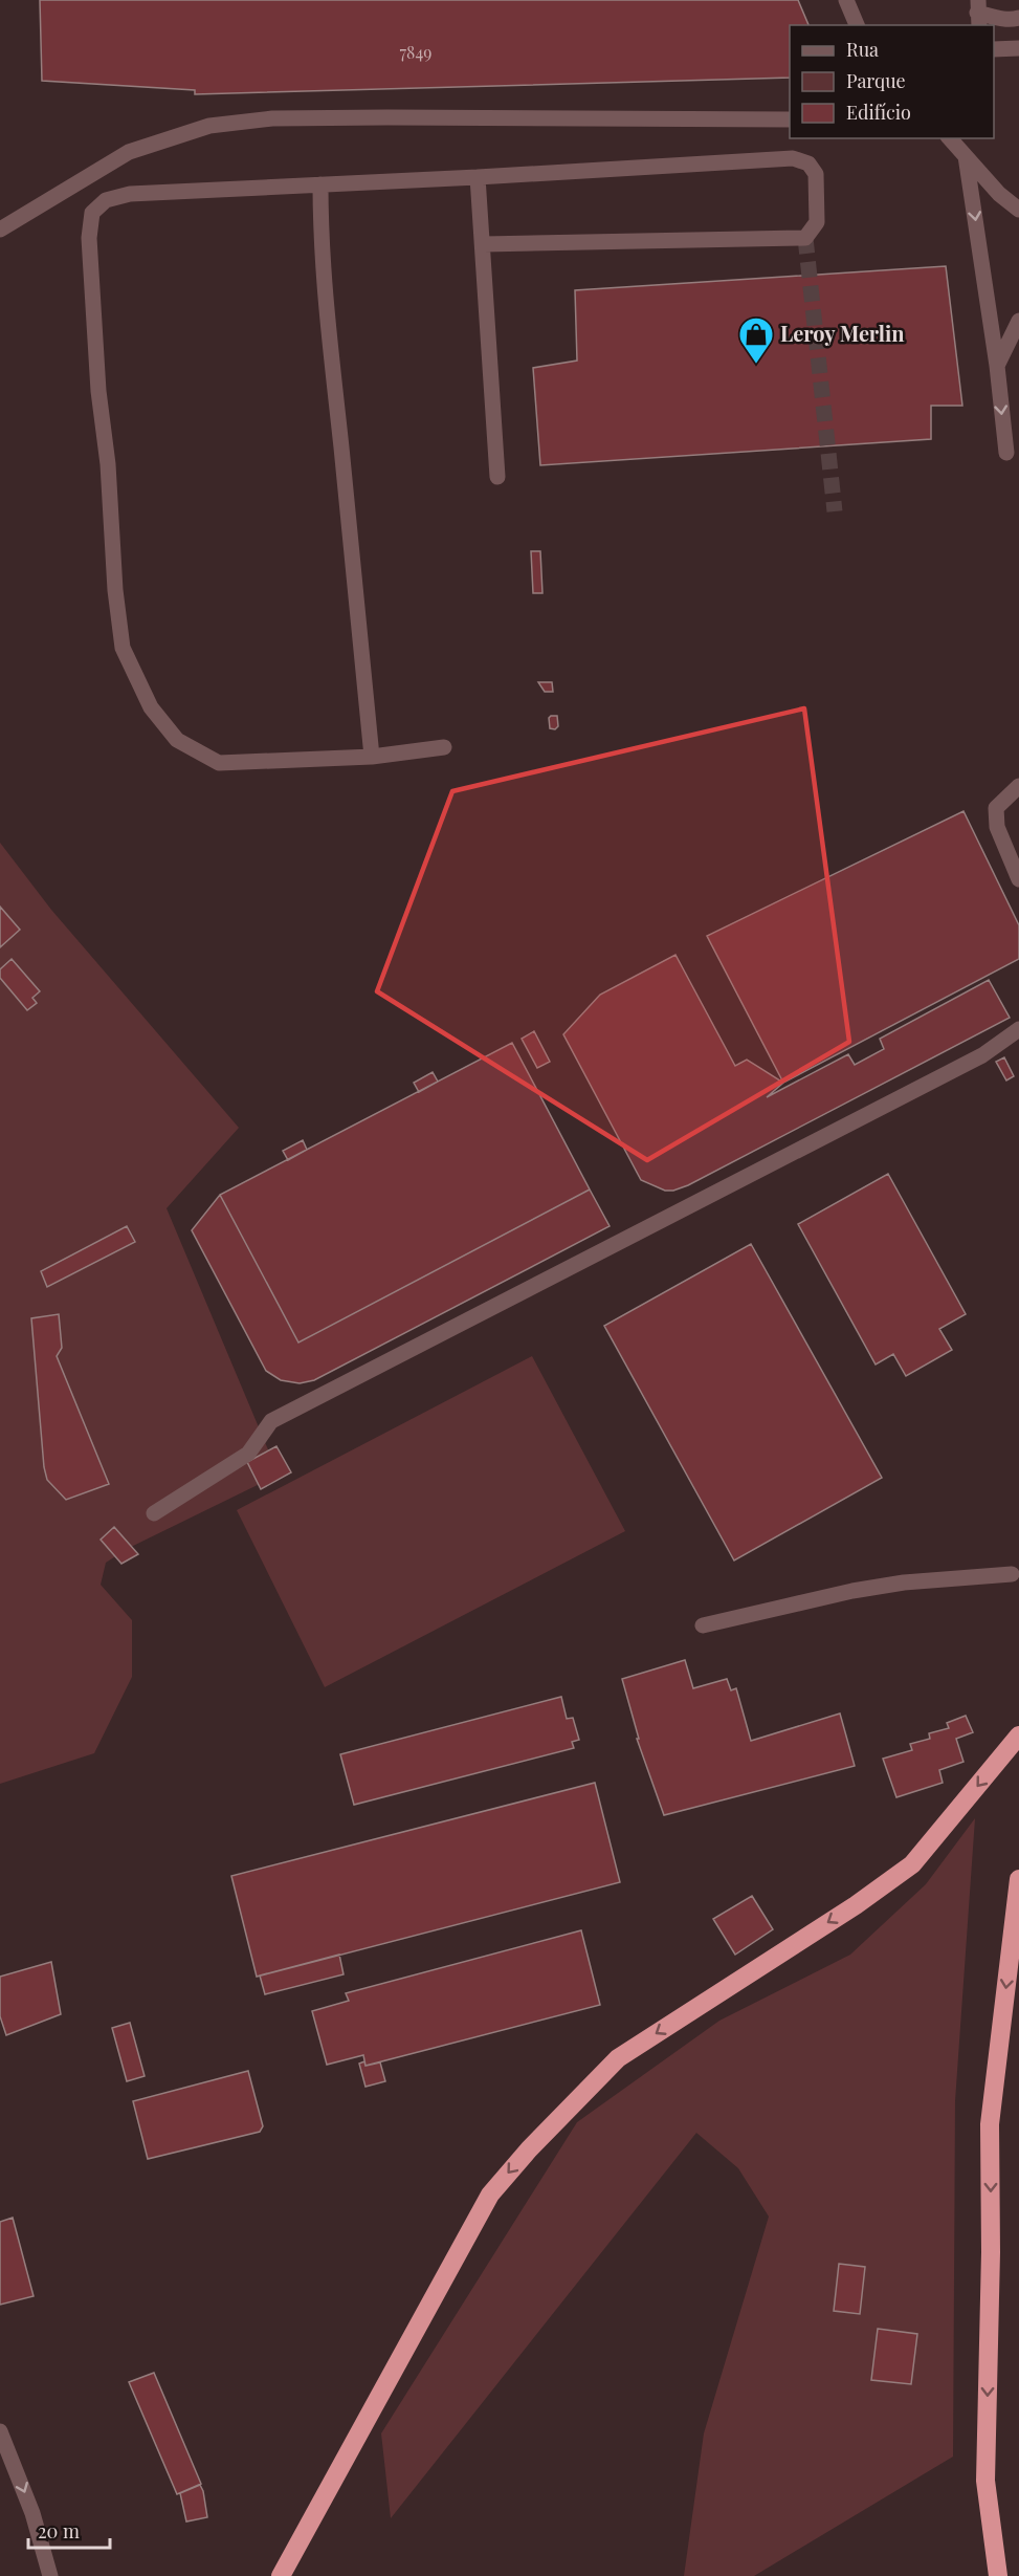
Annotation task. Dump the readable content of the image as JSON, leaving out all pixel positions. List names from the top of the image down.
{
  "places": {
    "shop": ["Leroy Merlin"]
  },
  "house_numbers": ["7849"],
  "legend": ["Rua", "Parque", "Edifício"],
  "scale_bar": "20 m"
}
